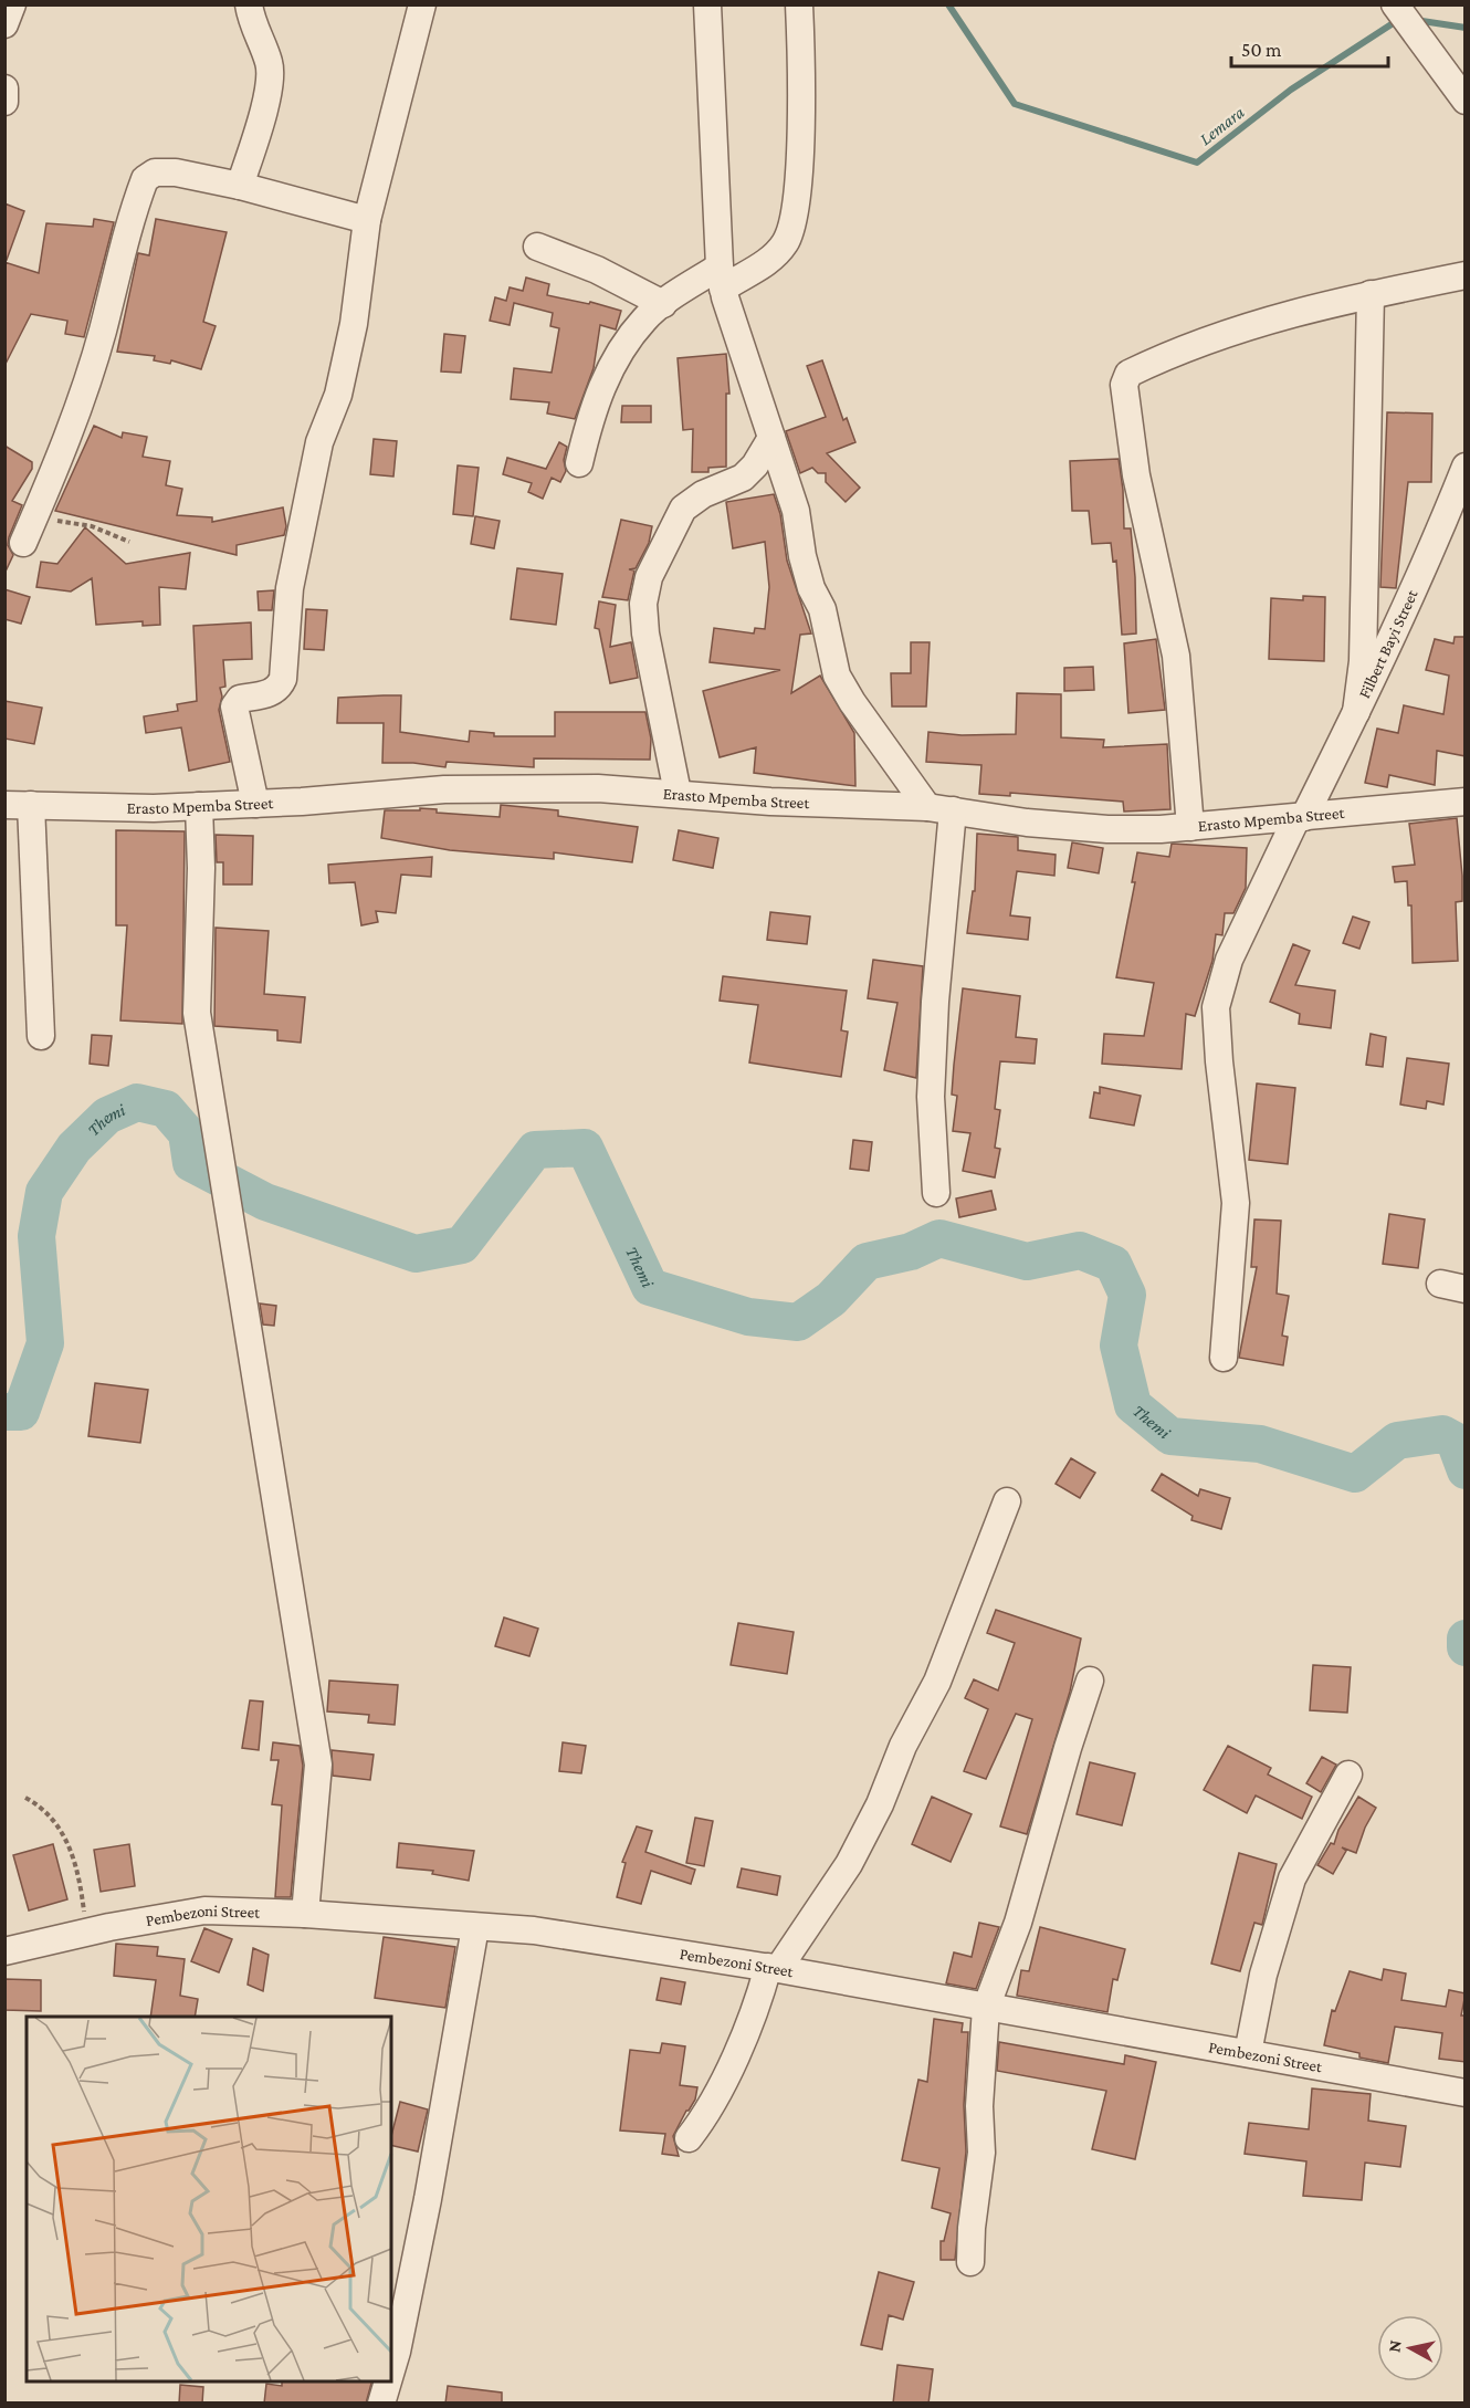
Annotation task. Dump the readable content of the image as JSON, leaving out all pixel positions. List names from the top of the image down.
{
  "streets": {
    "street": ["Filbert Bayi Street", "Erasto Mpemba Street", "Pembezoni Street"]
  },
  "crossings": [
    ["Filbert Bayi Street", "Erasto Mpemba Street"]
  ],
  "water": ["Lemara", "Themi"],
  "scale_bar": "50 m",
  "north": "left"
}
